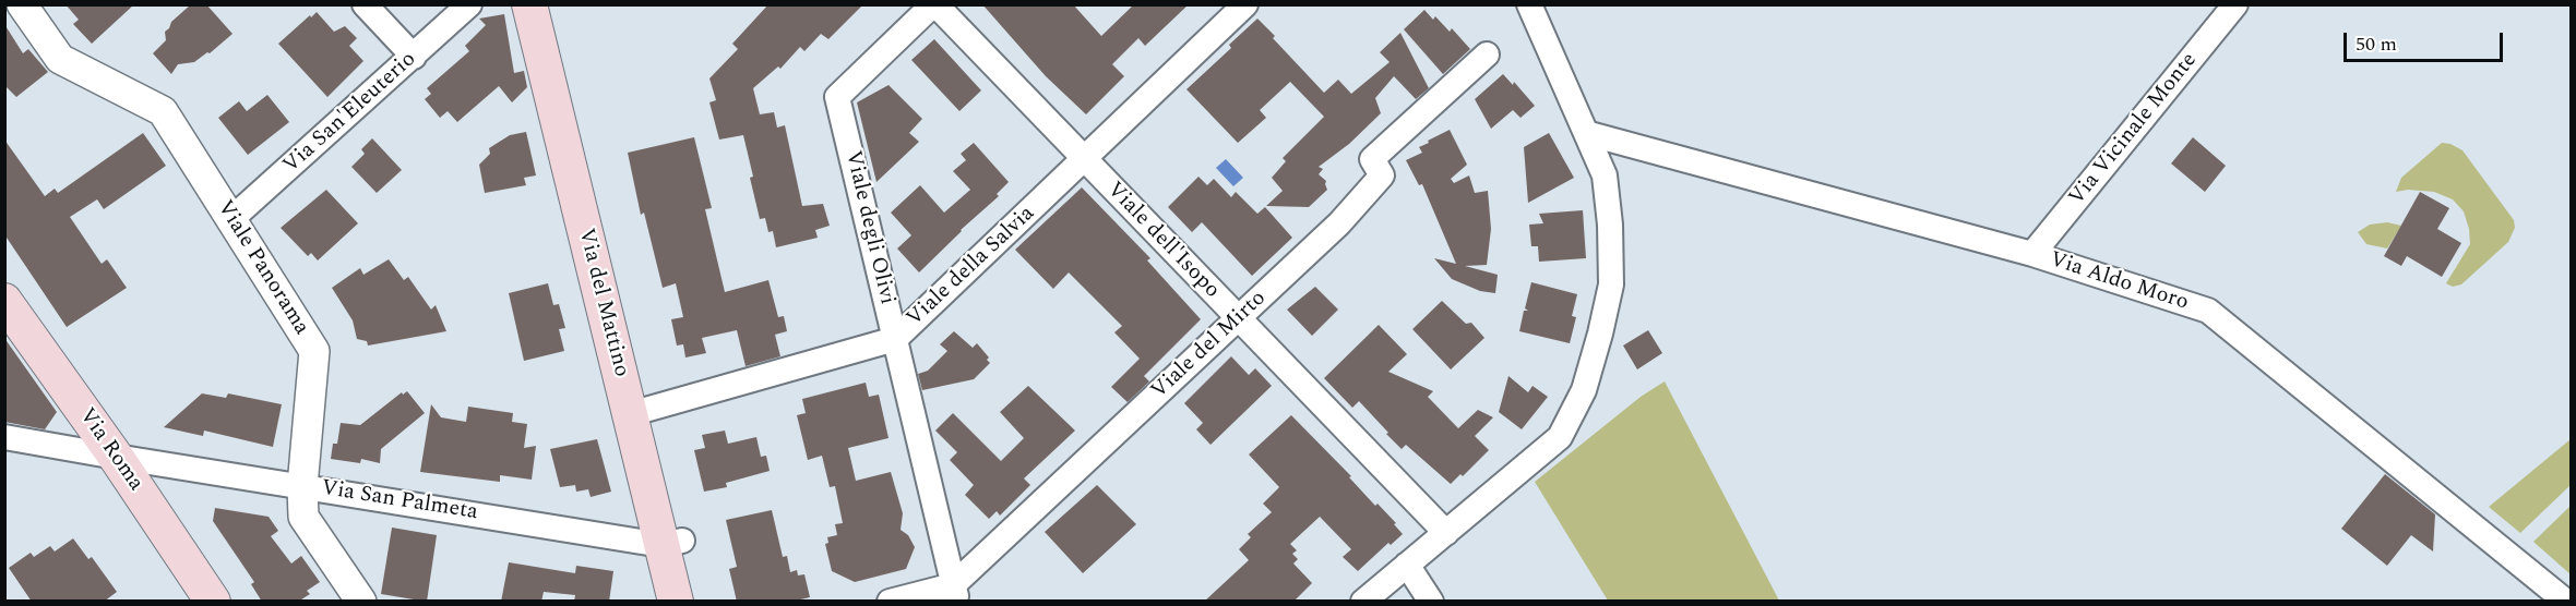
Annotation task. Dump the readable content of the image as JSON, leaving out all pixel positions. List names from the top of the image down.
{
  "streets": {
    "main road": ["Via del Mattino", "Via Roma"],
    "street": [
      "Via San'Eleuterio",
      "Via Vicinale Monte",
      "Viale degli Olivi",
      "Viale dell'Isopo",
      "Viale della Salvia",
      "Viale Panorama",
      "Via Aldo Moro",
      "Viale del Mirto",
      "Via San Palmeta"
    ]
  },
  "crossings": [
    ["Via San'Eleuterio", "Viale Panorama"],
    ["Via Vicinale Monte", "Via Aldo Moro"],
    ["Viale degli Olivi", "Viale dell'Isopo"],
    ["Viale degli Olivi", "Viale della Salvia"],
    ["Viale degli Olivi", "Viale del Mirto"],
    ["Viale dell'Isopo", "Viale della Salvia"],
    ["Viale dell'Isopo", "Viale del Mirto"],
    ["Viale della Salvia", "Via del Mattino"],
    ["Viale Panorama", "Via San Palmeta"],
    ["Via del Mattino", "Via San Palmeta"],
    ["Via Roma", "Via San Palmeta"]
  ],
  "scale_bar": "50 m"
}
